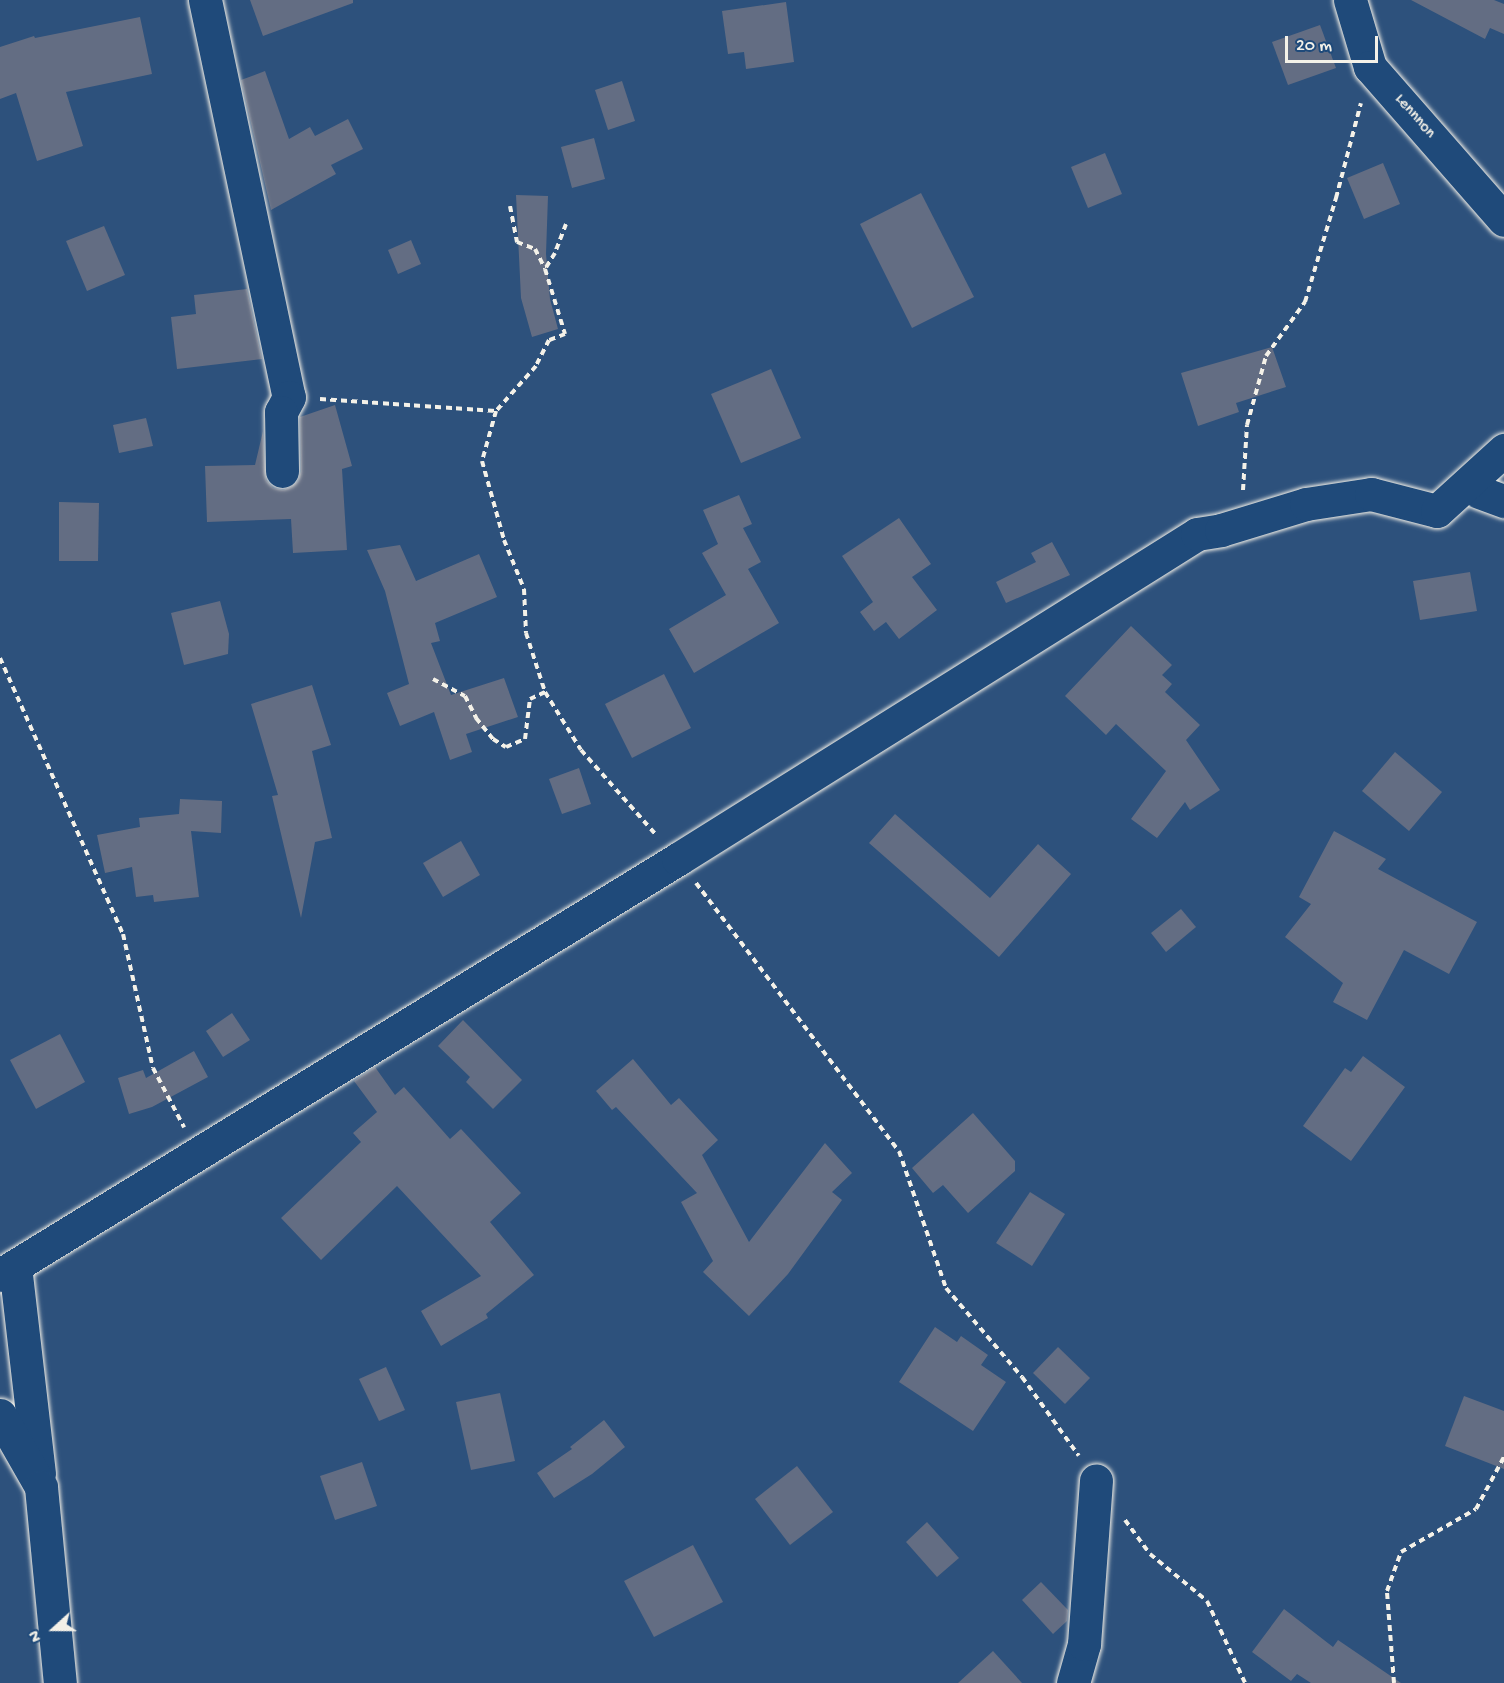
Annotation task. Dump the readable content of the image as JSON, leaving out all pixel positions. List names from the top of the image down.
{
  "streets": {
    "street": ["Lennnon"]
  },
  "scale_bar": "20 m",
  "north": "left"
}
